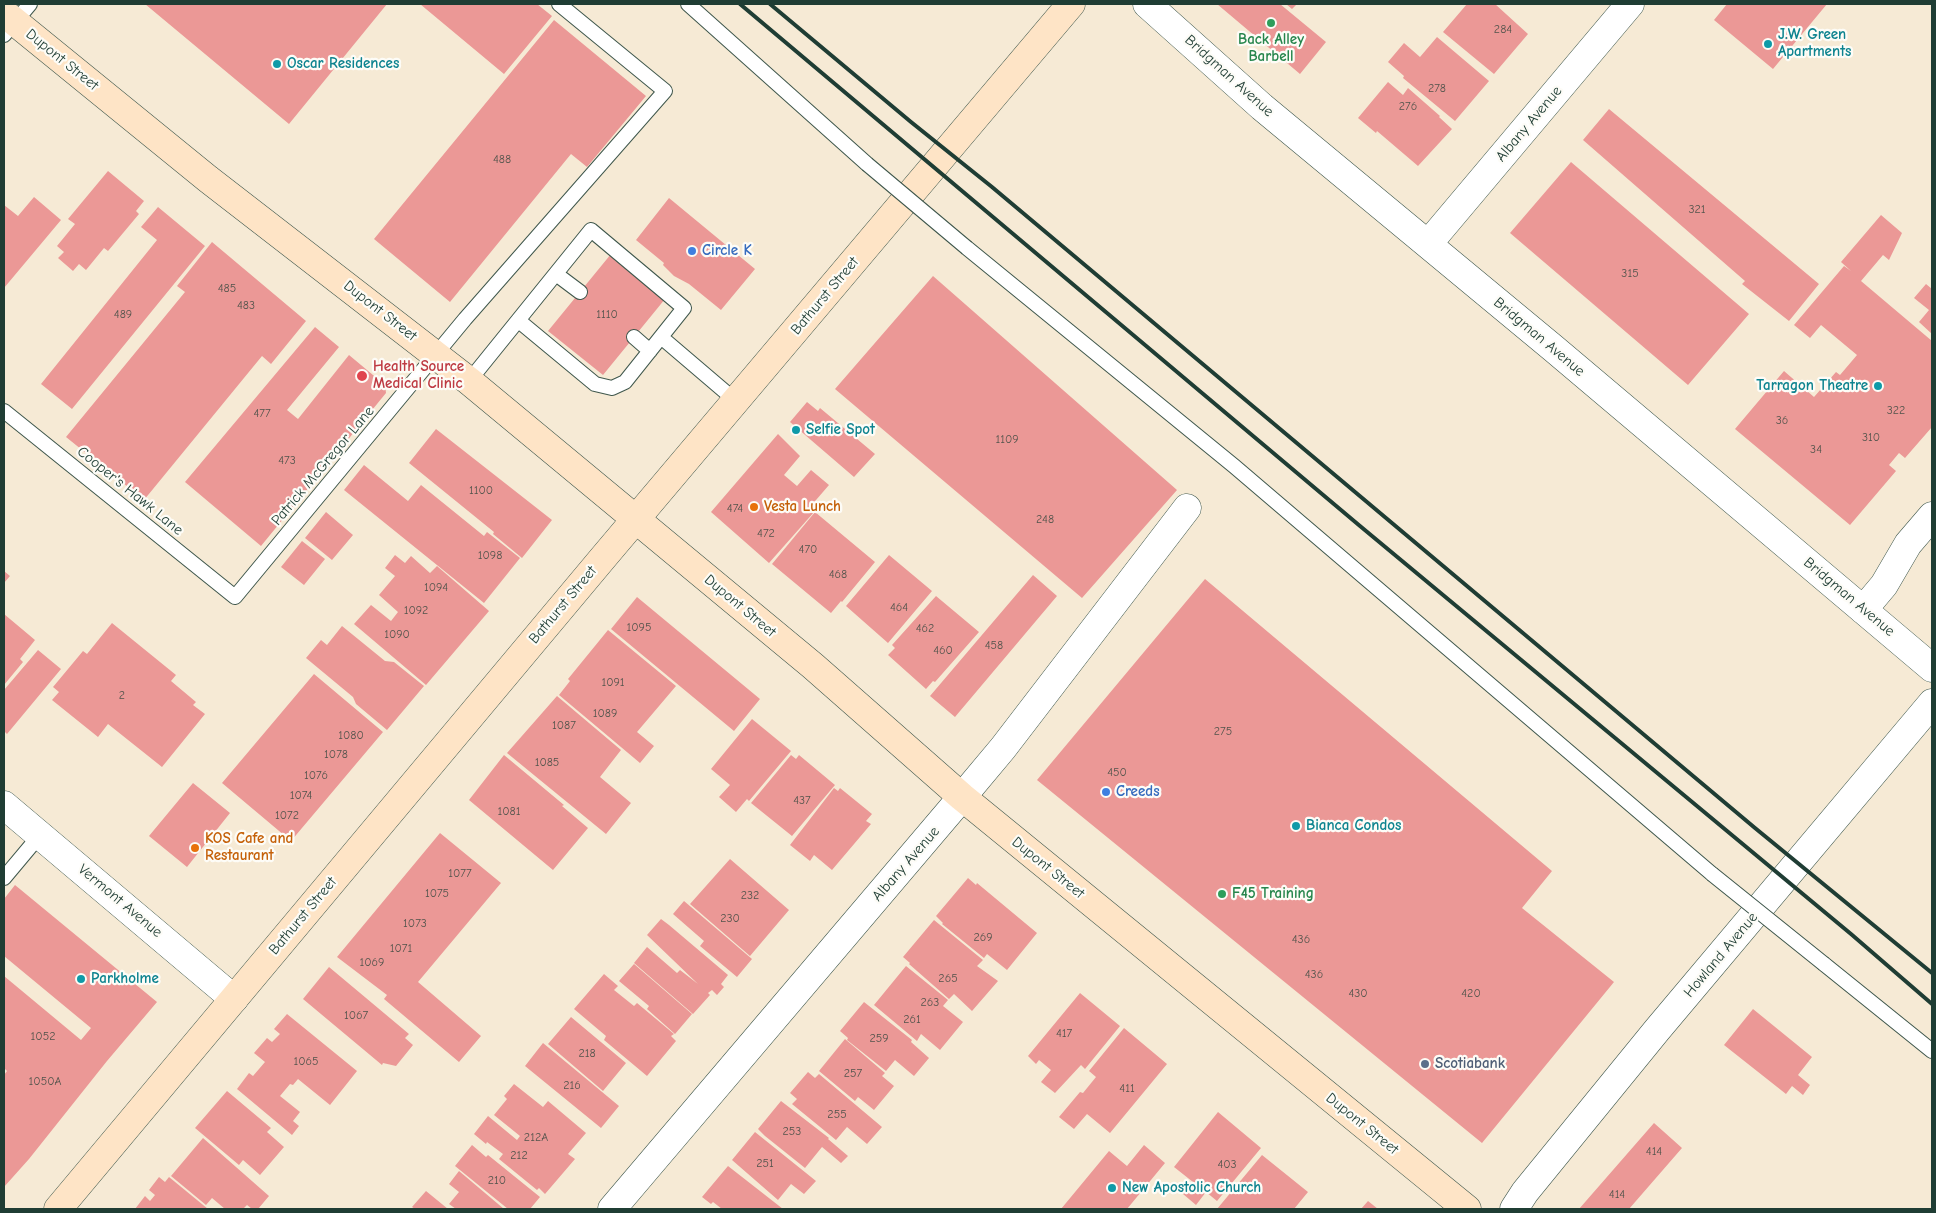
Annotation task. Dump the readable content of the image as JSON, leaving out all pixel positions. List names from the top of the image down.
{
  "streets": {
    "main road": ["Dupont Street", "Bathurst Street"],
    "street": [
      "Bridgman Avenue",
      "Albany Avenue",
      "Vermont Avenue",
      "Howland Avenue"
    ],
    "lane": ["Patrick McGregor Lane", "Cooper's Hawk Lane"]
  },
  "crossings": [
    ["Dupont Street", "Albany Avenue"],
    ["Dupont Street", "Bathurst Street"],
    ["Dupont Street", "Patrick McGregor Lane"],
    ["Bridgman Avenue", "Albany Avenue"],
    ["Bathurst Street", "Vermont Avenue"],
    ["Patrick McGregor Lane", "Cooper's Hawk Lane"]
  ],
  "places": [
    "Back Alley Barbell",
    "J.W. Green Apartments",
    "Oscar Residences",
    "Circle K",
    "Health Source Medical Clinic",
    "Tarragon Theatre",
    "Selfie Spot",
    "Vesta Lunch",
    "Creeds",
    "Bianca Condos",
    "KOS Cafe and Restaurant",
    "F45 Training",
    "Parkholme",
    "Scotiabank",
    "New Apostolic Church"
  ],
  "house_numbers": [
    "284",
    "278",
    "276",
    "488",
    "321",
    "315",
    "485",
    "483",
    "489",
    "1110",
    "322",
    "477",
    "36",
    "310",
    "1109",
    "34",
    "473",
    "1100",
    "474",
    "248",
    "472",
    "470",
    "1098",
    "468",
    "1094",
    "464",
    "1092",
    "1095",
    "462",
    "1090",
    "458",
    "460",
    "1091",
    "2",
    "1089",
    "1087",
    "275",
    "1080",
    "1078",
    "1085",
    "450",
    "1076",
    "1074",
    "437",
    "1081",
    "1072",
    "1077",
    "1075",
    "232",
    "230",
    "1073",
    "269",
    "436",
    "1071",
    "1069",
    "436",
    "265",
    "430",
    "420",
    "263",
    "1067",
    "261",
    "417",
    "1052",
    "259",
    "218",
    "1065",
    "257",
    "1050A",
    "216",
    "411",
    "255",
    "253",
    "212A",
    "414",
    "212",
    "251",
    "403",
    "210",
    "414"
  ]
}
